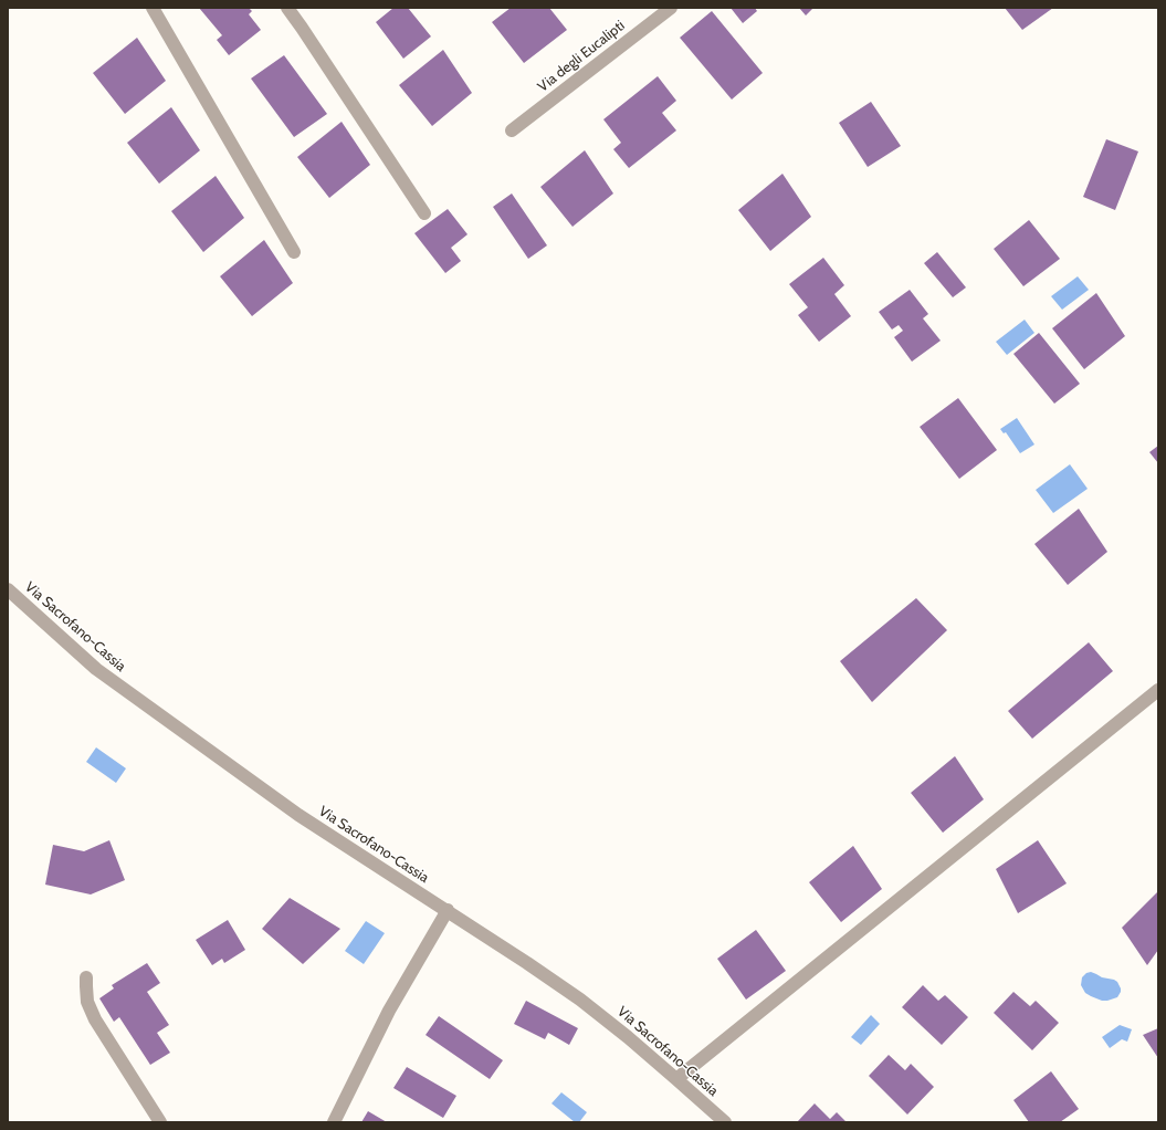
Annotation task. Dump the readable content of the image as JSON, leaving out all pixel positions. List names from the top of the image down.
{
  "streets": {
    "street": ["Via degli Eucalipti", "Via Sacrofano-Cassia"]
  }
}
